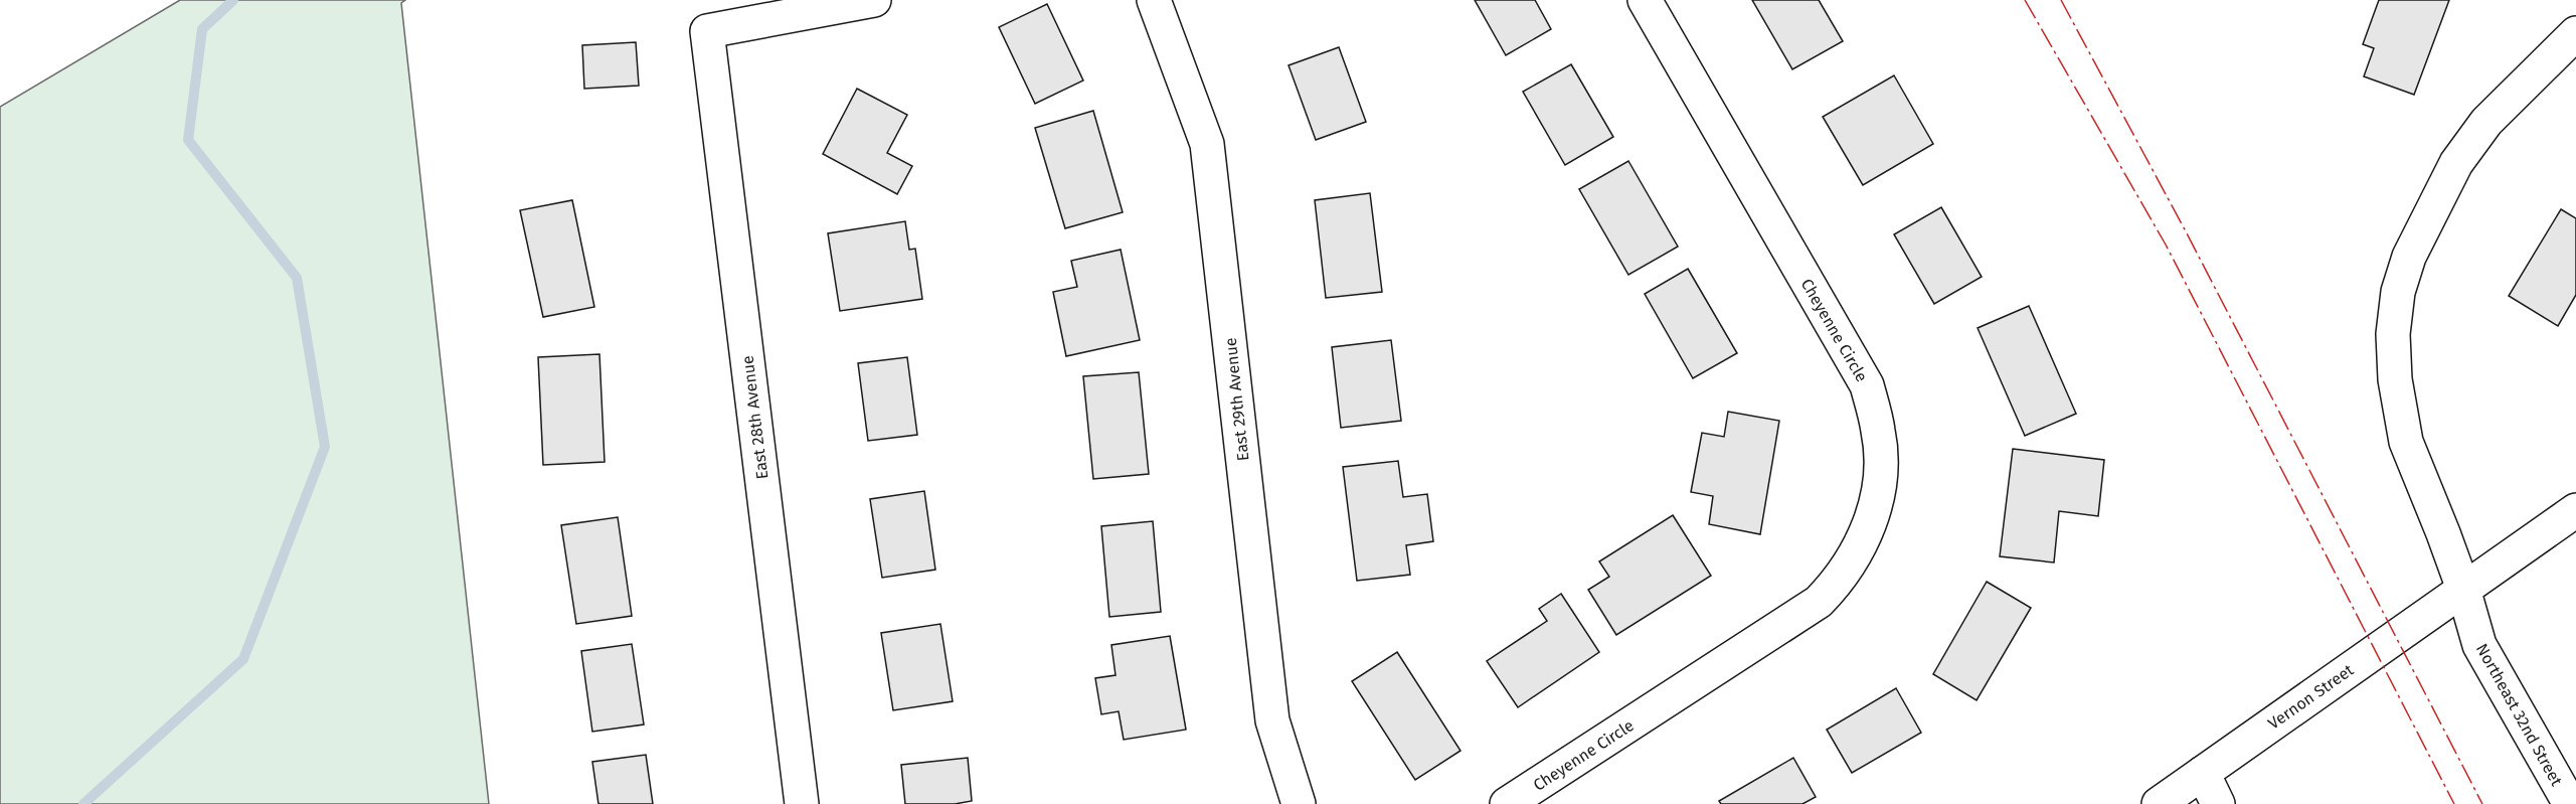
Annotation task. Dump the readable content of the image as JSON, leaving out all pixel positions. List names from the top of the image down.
{
  "streets": {
    "street": [
      "Cheyenne Circle",
      "East 29th Avenue",
      "East 28th Avenue",
      "Vernon Street",
      "Northeast 32nd Street"
    ]
  },
  "crossings": [
    ["Vernon Street", "Northeast 32nd Street"]
  ]
}
